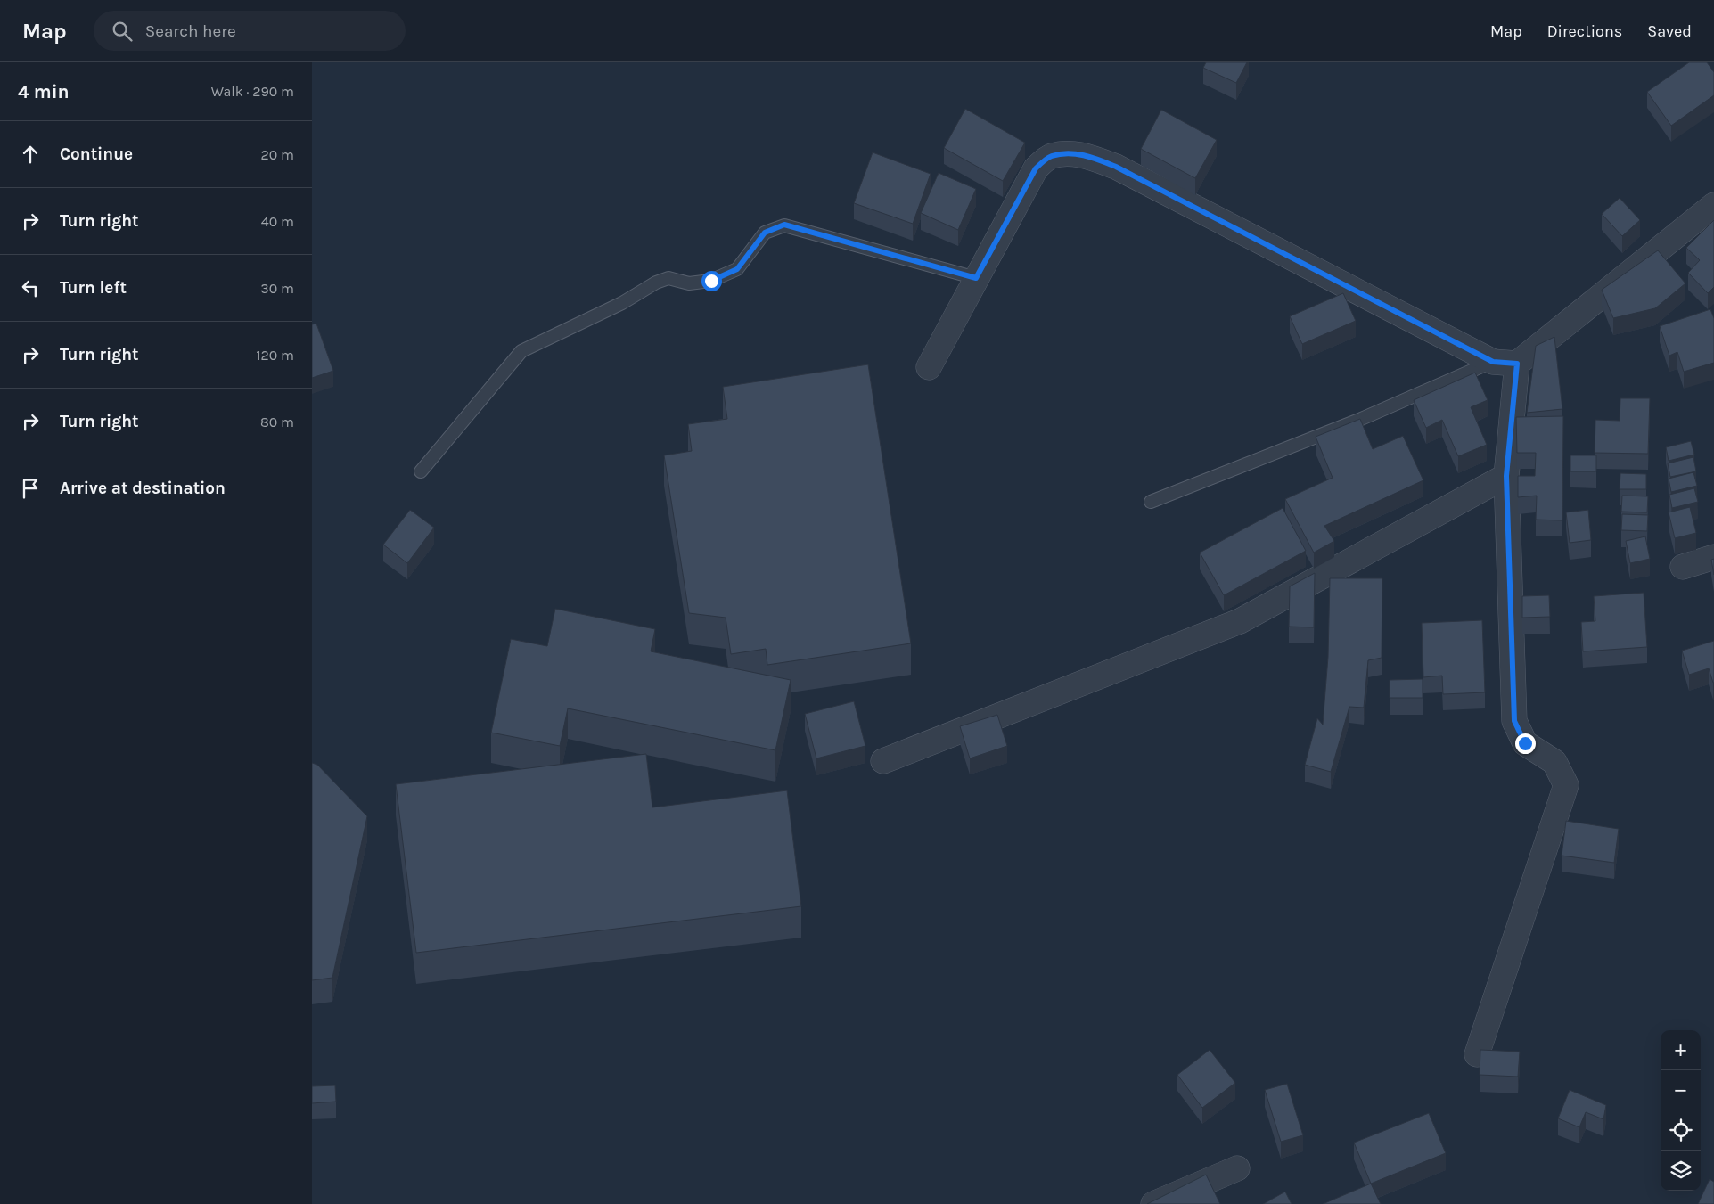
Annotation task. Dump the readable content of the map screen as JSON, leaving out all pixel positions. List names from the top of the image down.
{
  "page": {
    "header": "Map",
    "search": "Search here",
    "nav": ["Map", "Directions", "Saved"],
    "heading": ["4 min", "Walk · 290 m"],
    "list": [
      ["Continue", "20 m"],
      ["Turn right", "40 m"],
      ["Turn left", "30 m"],
      ["Turn right", "120 m"],
      ["Turn right", "80 m"],
      "Arrive at destination"
    ],
    "map_buttons": ["+", "−"]
  }
}
